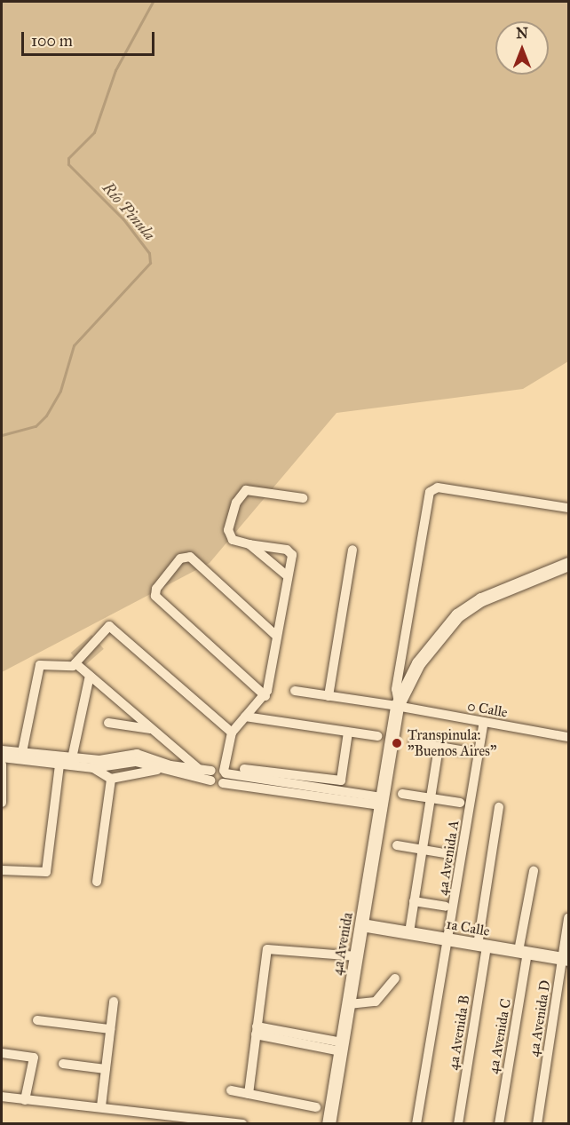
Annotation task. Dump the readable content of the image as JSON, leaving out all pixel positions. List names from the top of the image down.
{
  "streets": {
    "main road": ["4a Avenida"],
    "street": [
      "0 Calle",
      "4a Avenida A",
      "1a Calle",
      "4a Avenida D",
      "4a Avenida B",
      "4a Avenida C"
    ]
  },
  "crossings": [
    ["0 Calle", "4a Avenida A"],
    ["0 Calle", "4a Avenida"],
    ["4a Avenida A", "1a Calle"],
    ["1a Calle", "4a Avenida"],
    ["1a Calle", "4a Avenida D"],
    ["1a Calle", "4a Avenida B"],
    ["1a Calle", "4a Avenida C"]
  ],
  "water": ["Río Pinula"],
  "places": ["Transpinula: \"Buenos Aires\""],
  "scale_bar": "100 m",
  "north": "top"
}
